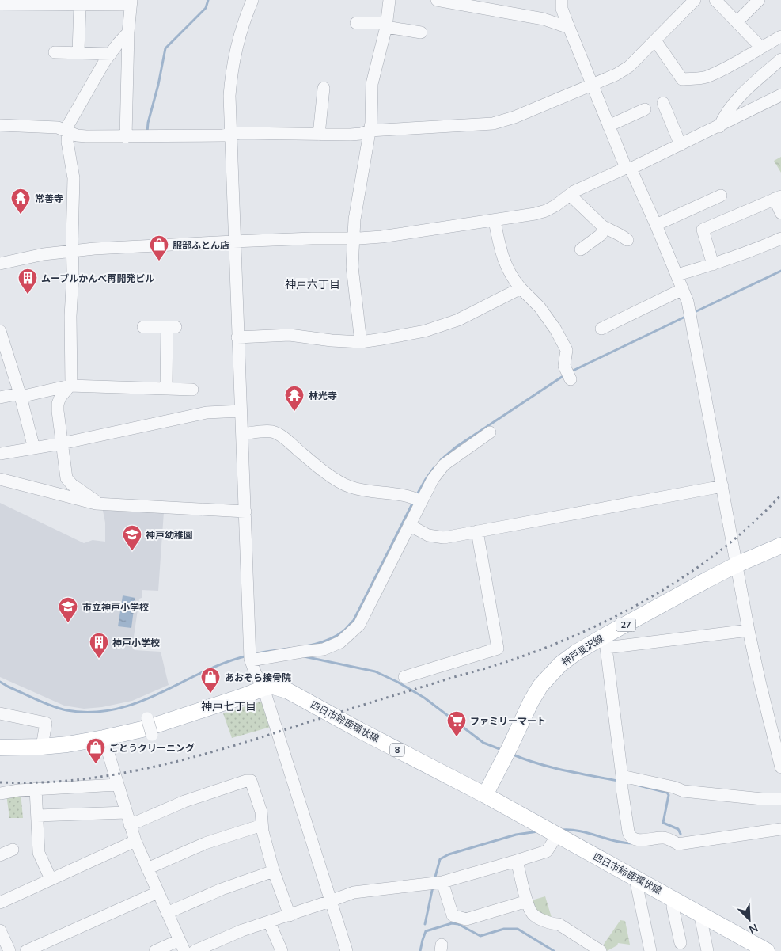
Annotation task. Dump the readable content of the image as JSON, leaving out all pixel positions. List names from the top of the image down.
{
  "streets": {
    "main road": [
      "27",
      "神戸長沢線",
      "四日市鈴鹿環状線",
      "8"
    ]
  },
  "crossings": [
    ["神戸長沢線", "四日市鈴鹿環状線"]
  ],
  "districts": ["神戸六丁目", "神戸七丁目"],
  "places": {
    "temple": ["常善寺", "林光寺"],
    "shop": ["服部ふとん店", "あおぞら接骨院", "ごとうクリーニング"],
    "building": ["ムーブルかんべ再開発ビル", "神戸小学校"],
    "school or university": ["神戸幼稚園", "市立神戸小学校"],
    "supermarket": ["ファミリーマート"]
  },
  "north": "bottom right"
}
